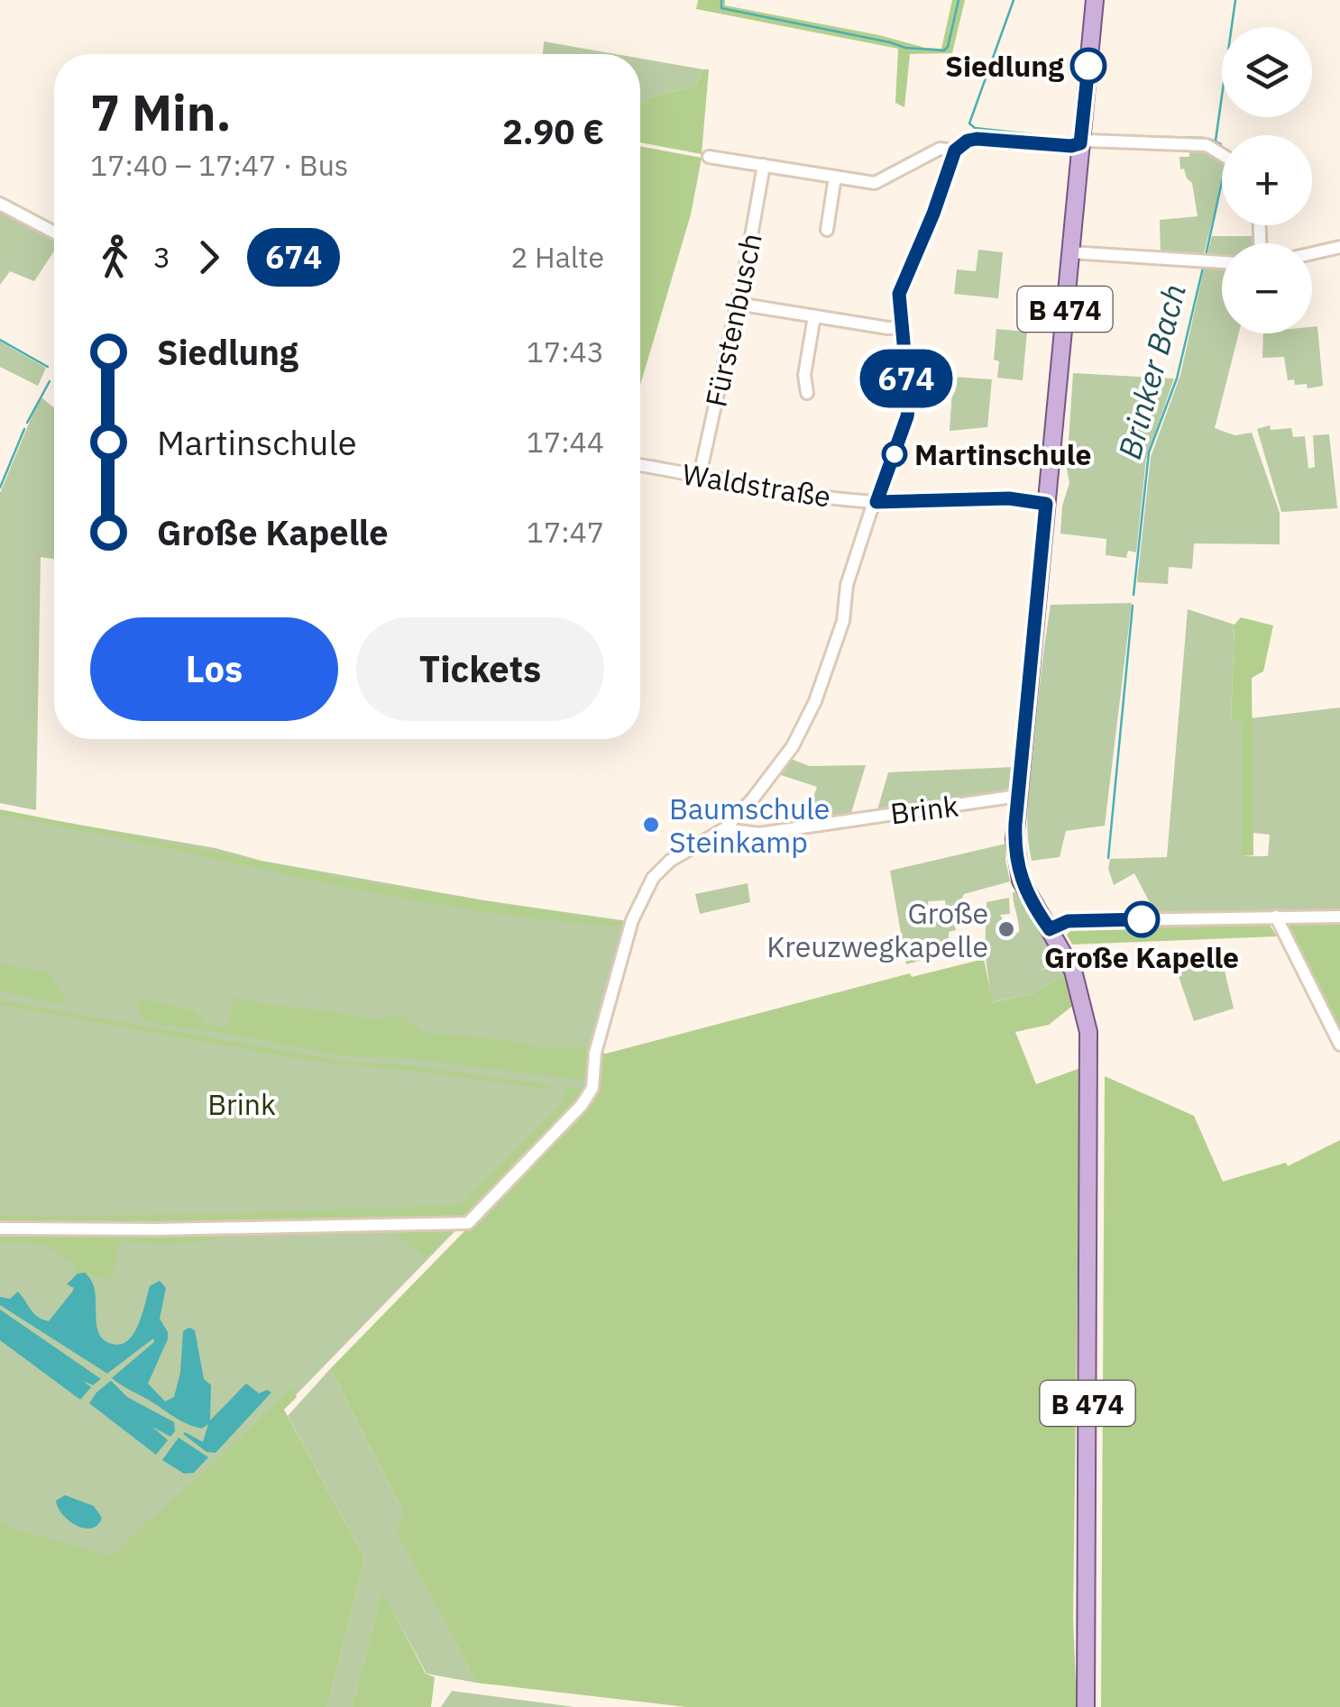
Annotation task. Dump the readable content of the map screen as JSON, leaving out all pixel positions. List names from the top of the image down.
{
  "streets": {
    "main road": ["B 474"],
    "street": ["Fürstenbusch", "Waldstraße", "Brink"]
  },
  "crossings": [
    ["B 474", "Waldstraße"],
    ["B 474", "Brink"],
    ["Fürstenbusch", "Waldstraße"]
  ],
  "water": ["Brinker Bach"],
  "parks": ["Brink"],
  "places": [
    "Siedlung",
    "Martinschule",
    "Baumschule Steinkamp",
    "Große Kapelle",
    "Große Kreuzwegkapelle"
  ],
  "lines": ["bus line 674"],
  "page": {
    "on_map": "674",
    "map_buttons": ["+", "−"],
    "heading": ["7 Min.", "17:40 – 17:47 · Bus", "2.90 €"],
    "legs": ["3", "674", "2 Halte"],
    "list": [
      {
        "name": "Siedlung",
        "value": "17:43"
      },
      {
        "name": "Martinschule",
        "value": "17:44"
      },
      {
        "name": "Große Kapelle",
        "value": "17:47"
      }
    ],
    "buttons": ["Los", "Tickets"]
  }
}
